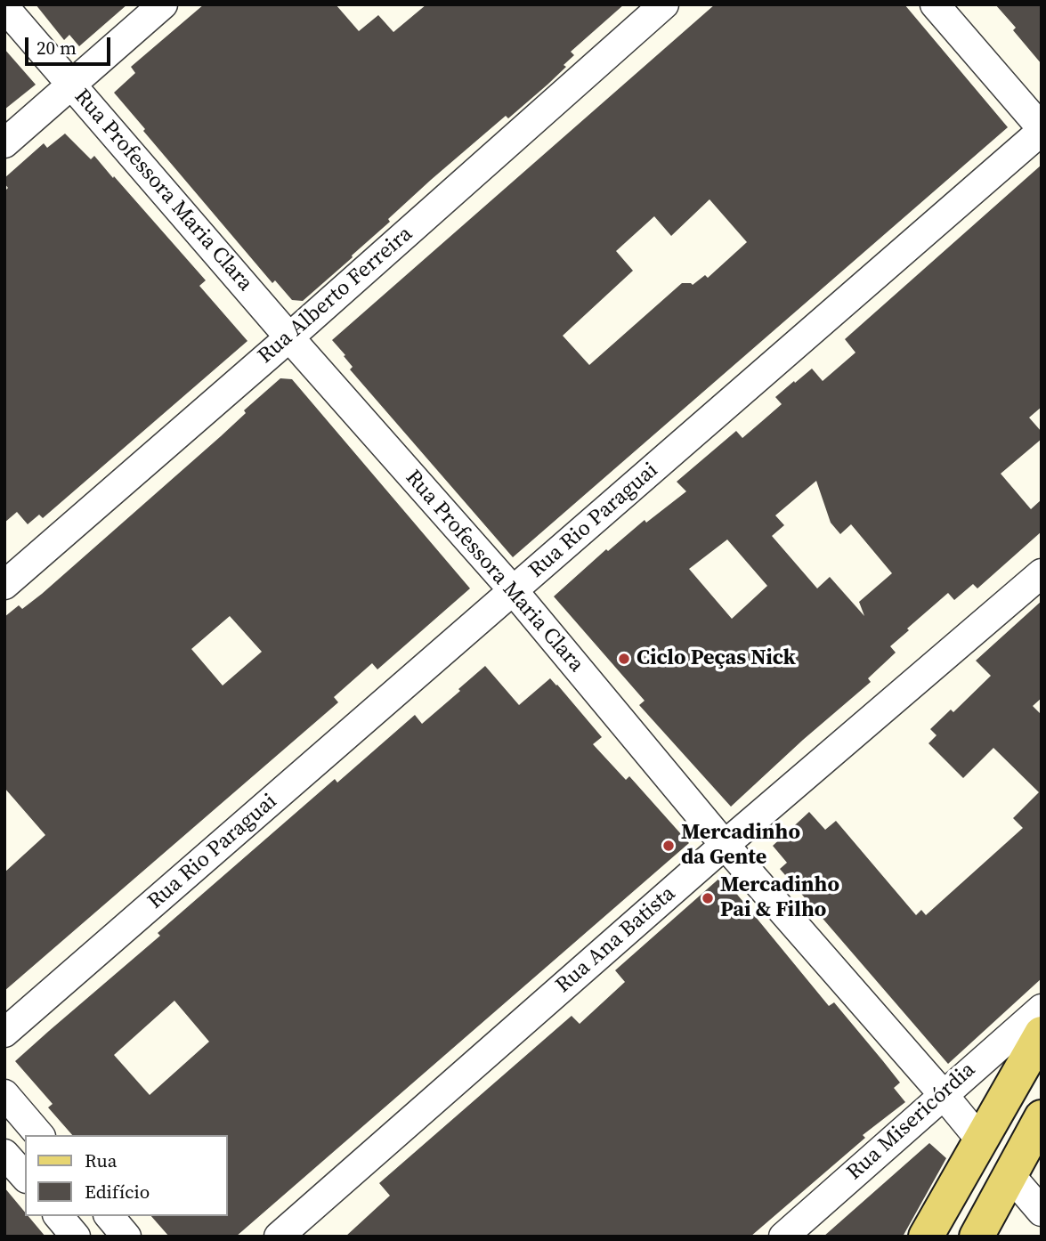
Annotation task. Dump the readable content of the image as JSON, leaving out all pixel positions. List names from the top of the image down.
{
  "streets": {
    "street": [
      "Rua Professora Maria Clara",
      "Rua Alberto Ferreira",
      "Rua Rio Paraguai",
      "Rua Ana Batista",
      "Rua Misericórdia"
    ]
  },
  "crossings": [
    ["Rua Professora Maria Clara", "Rua Alberto Ferreira"],
    ["Rua Professora Maria Clara", "Rua Rio Paraguai"],
    ["Rua Professora Maria Clara", "Rua Ana Batista"],
    ["Rua Professora Maria Clara", "Rua Misericórdia"]
  ],
  "places": ["Ciclo Peças Nick", "Mercadinho da Gente", "Mercadinho Pai & Filho"],
  "legend": ["Rua", "Edifício"],
  "scale_bar": "20 m"
}
